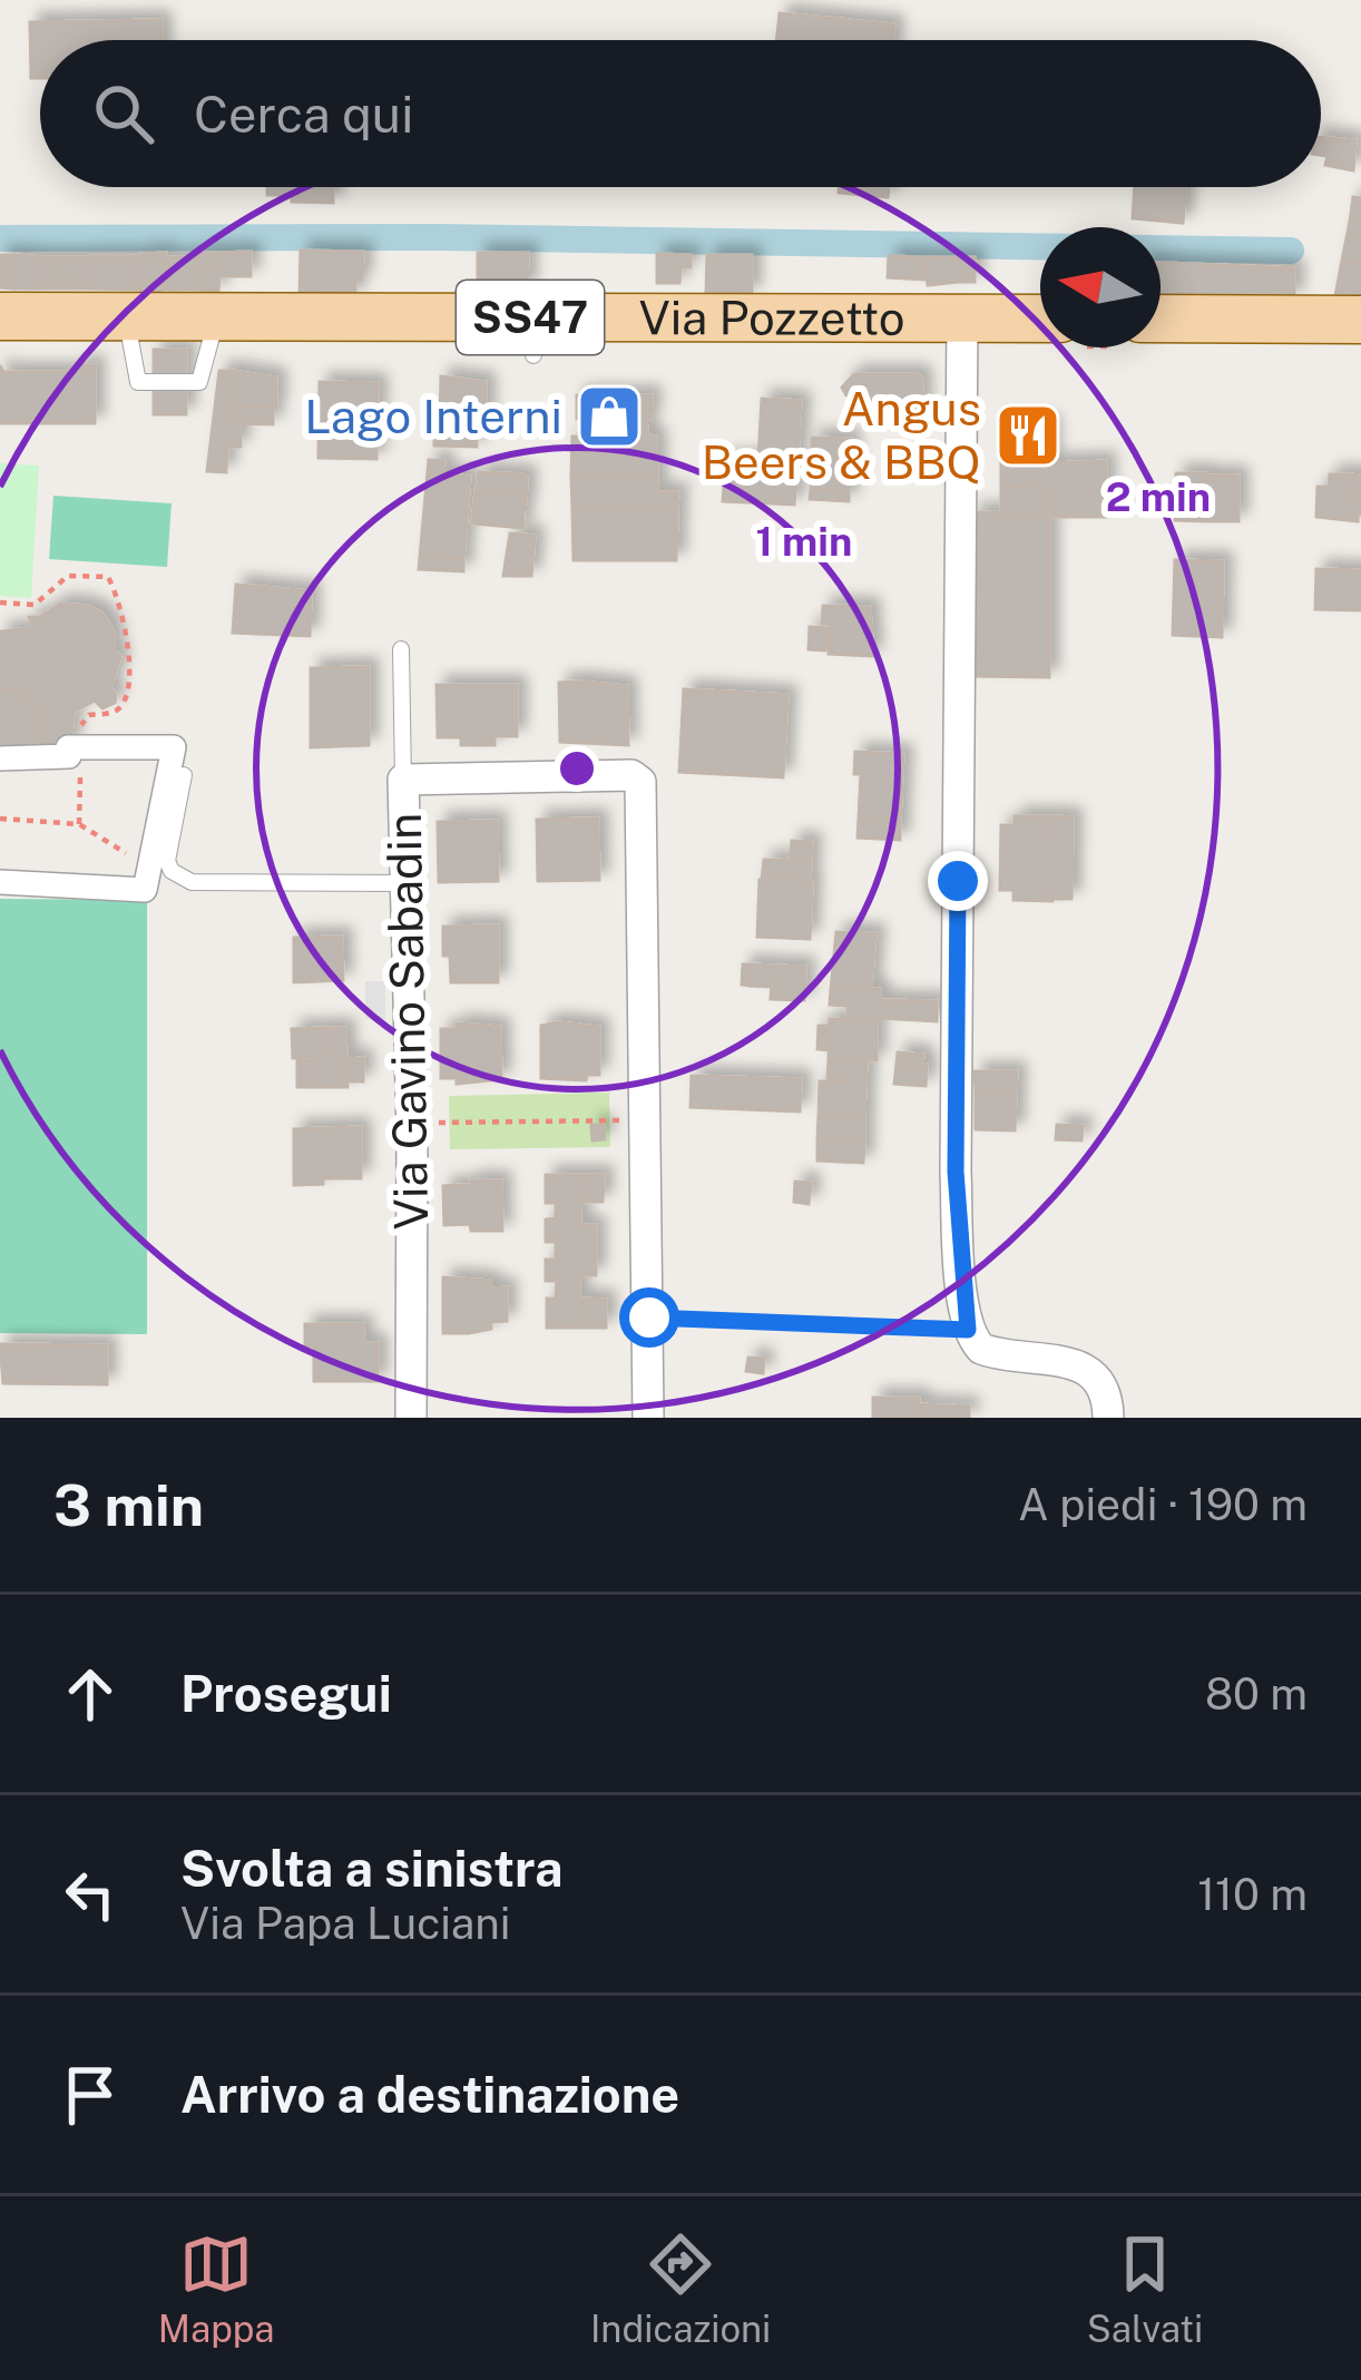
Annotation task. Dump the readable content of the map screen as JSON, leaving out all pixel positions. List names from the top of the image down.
{
  "streets": {
    "main road": ["SS47", "Via Pozzetto"],
    "street": ["Via Gavino Sabadin"]
  },
  "places": {
    "shop": ["Lago Interni"],
    "restaurant": ["Angus Beers & BBQ"]
  },
  "north": "left",
  "page": {
    "search": "Cerca qui",
    "heading": ["3 min", "A piedi · 190 m"],
    "list": [
      ["Prosegui", "80 m"],
      ["Svolta a sinistra", "Via Papa Luciani", "110 m"],
      "Arrivo a destinazione"
    ],
    "nav": ["Mappa", "Indicazioni", "Salvati"]
  },
  "rings": ["2 min", "1 min"]
}
